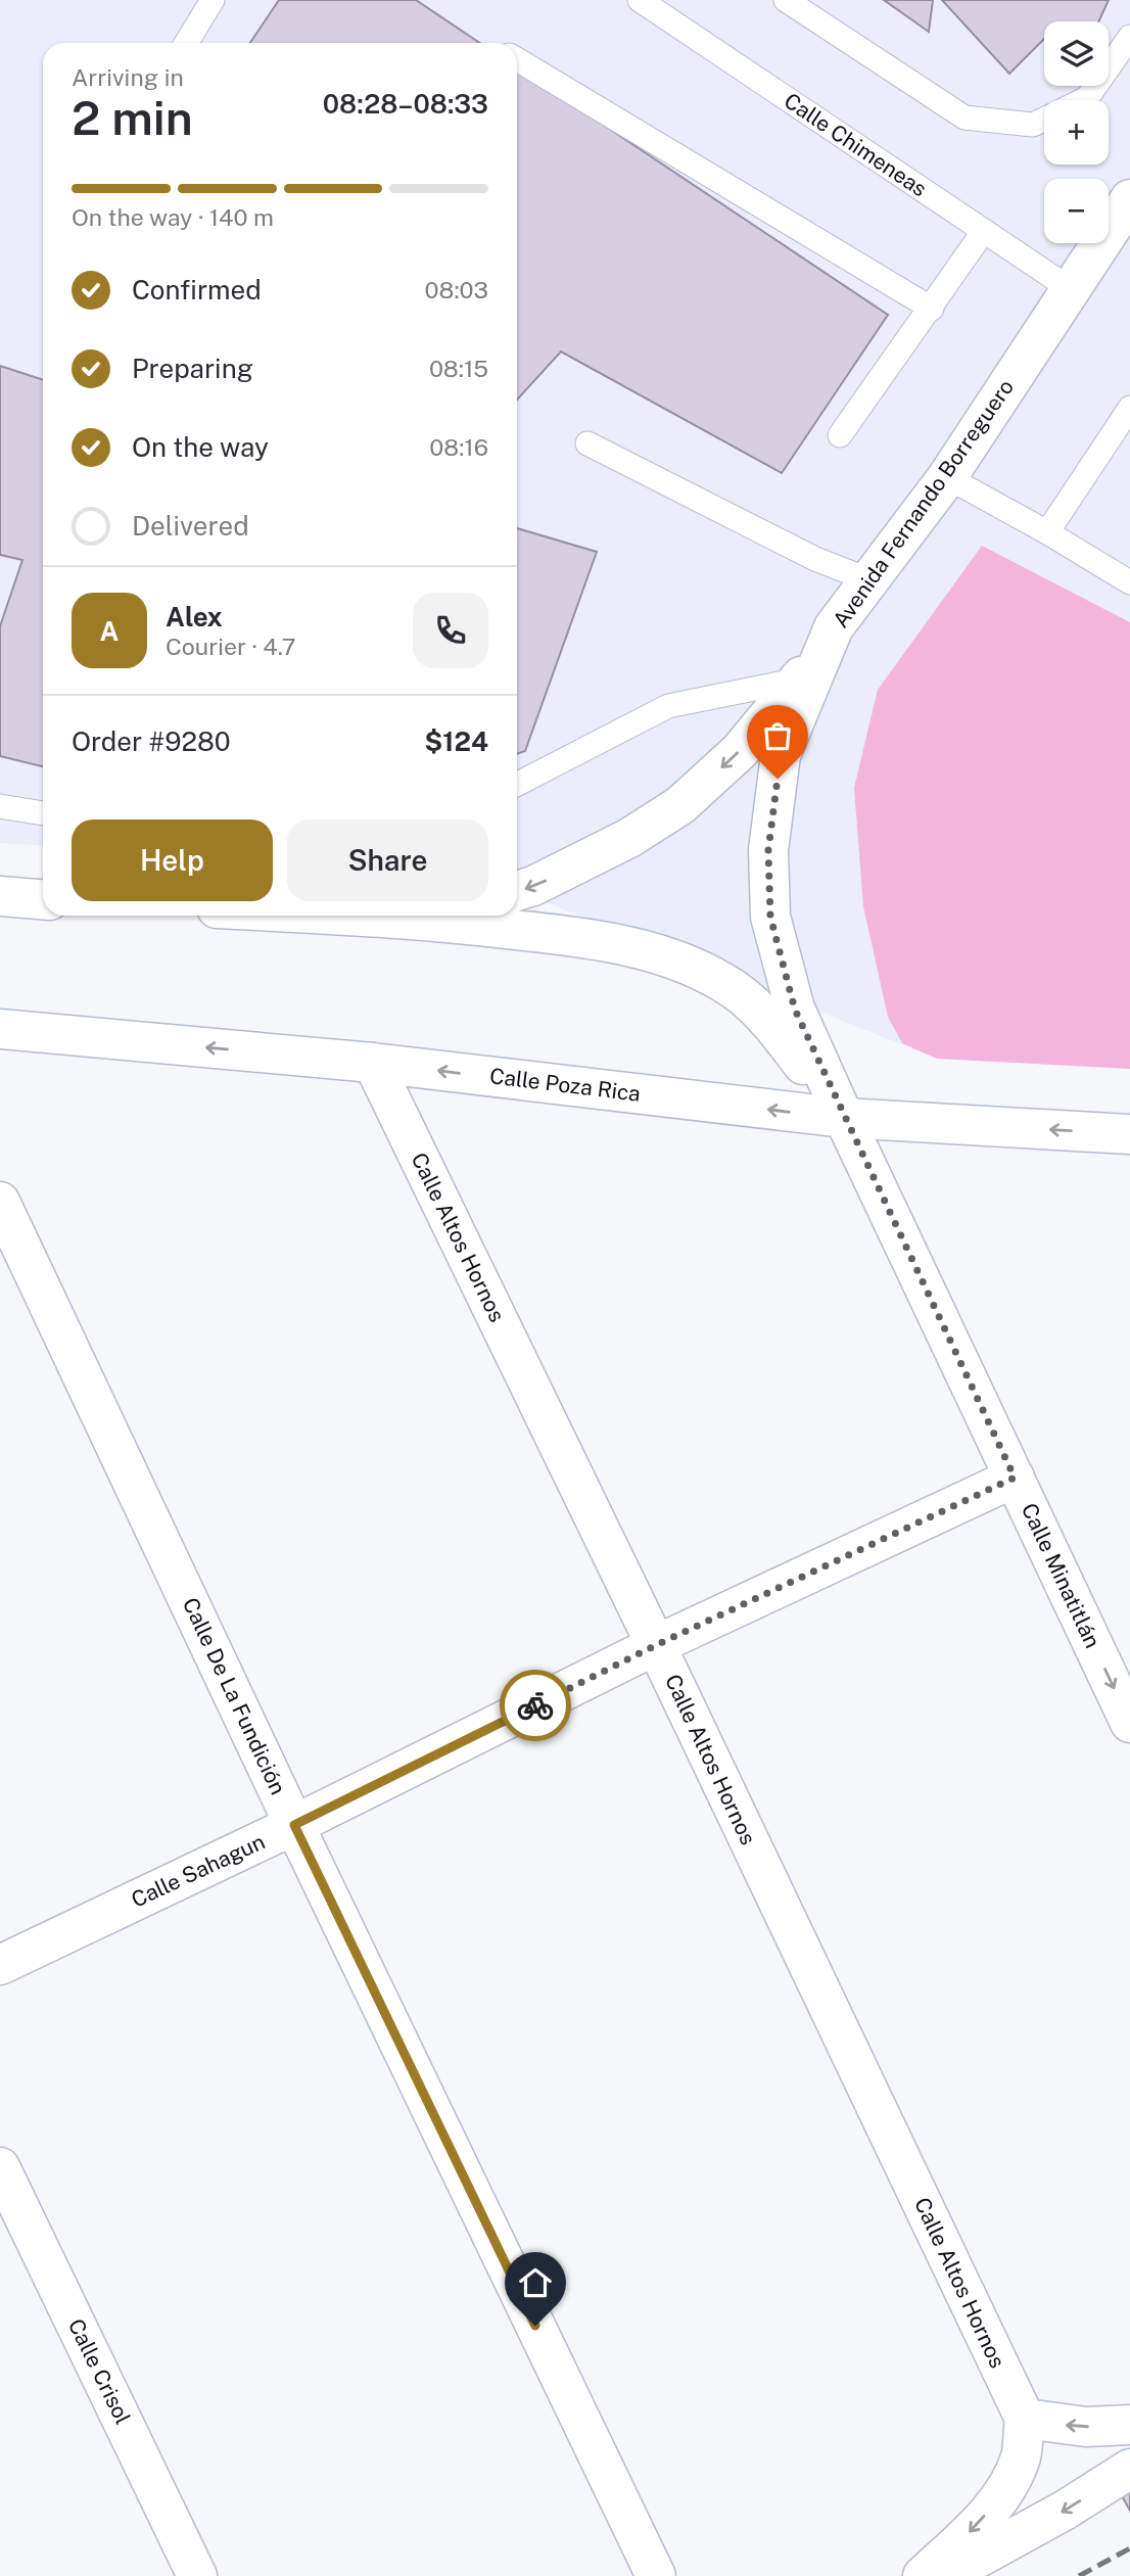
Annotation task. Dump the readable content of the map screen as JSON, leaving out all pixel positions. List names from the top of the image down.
{
  "streets": {
    "street": [
      "Avenida Fernando Borreguero",
      "Calle Poza Rica",
      "Calle Altos Hornos",
      "Calle Minatitlán",
      "Calle De La Fundición",
      "Calle Sahagun",
      "Calle Crisol"
    ],
    "lane": ["Calle Chimeneas"]
  },
  "crossings": [
    ["Calle Chimeneas", "Avenida Fernando Borreguero"],
    ["Avenida Fernando Borreguero", "Calle Poza Rica"],
    ["Avenida Fernando Borreguero", "Calle Minatitlán"],
    ["Calle Poza Rica", "Calle Altos Hornos"],
    ["Calle Poza Rica", "Calle Minatitlán"],
    ["Calle Altos Hornos", "Calle Sahagun"],
    ["Calle Minatitlán", "Calle Sahagun"],
    ["Calle De La Fundición", "Calle Sahagun"]
  ],
  "one_way": ["Calle Poza Rica", "Calle Minatitlán"],
  "page": {
    "map_buttons": ["+", "−"],
    "heading": ["2 min", "Arriving in", "08:28–08:33"],
    "panel": [
      "Alex",
      "Courier · 4.7",
      "Order #9280",
      "$124"
    ],
    "bar": "On the way · 140 m",
    "list": [
      ["Confirmed", "08:03"],
      ["Preparing", "08:15"],
      ["On the way", "08:16"],
      "Delivered"
    ],
    "round": "A",
    "buttons": ["Help", "Share"]
  }
}
